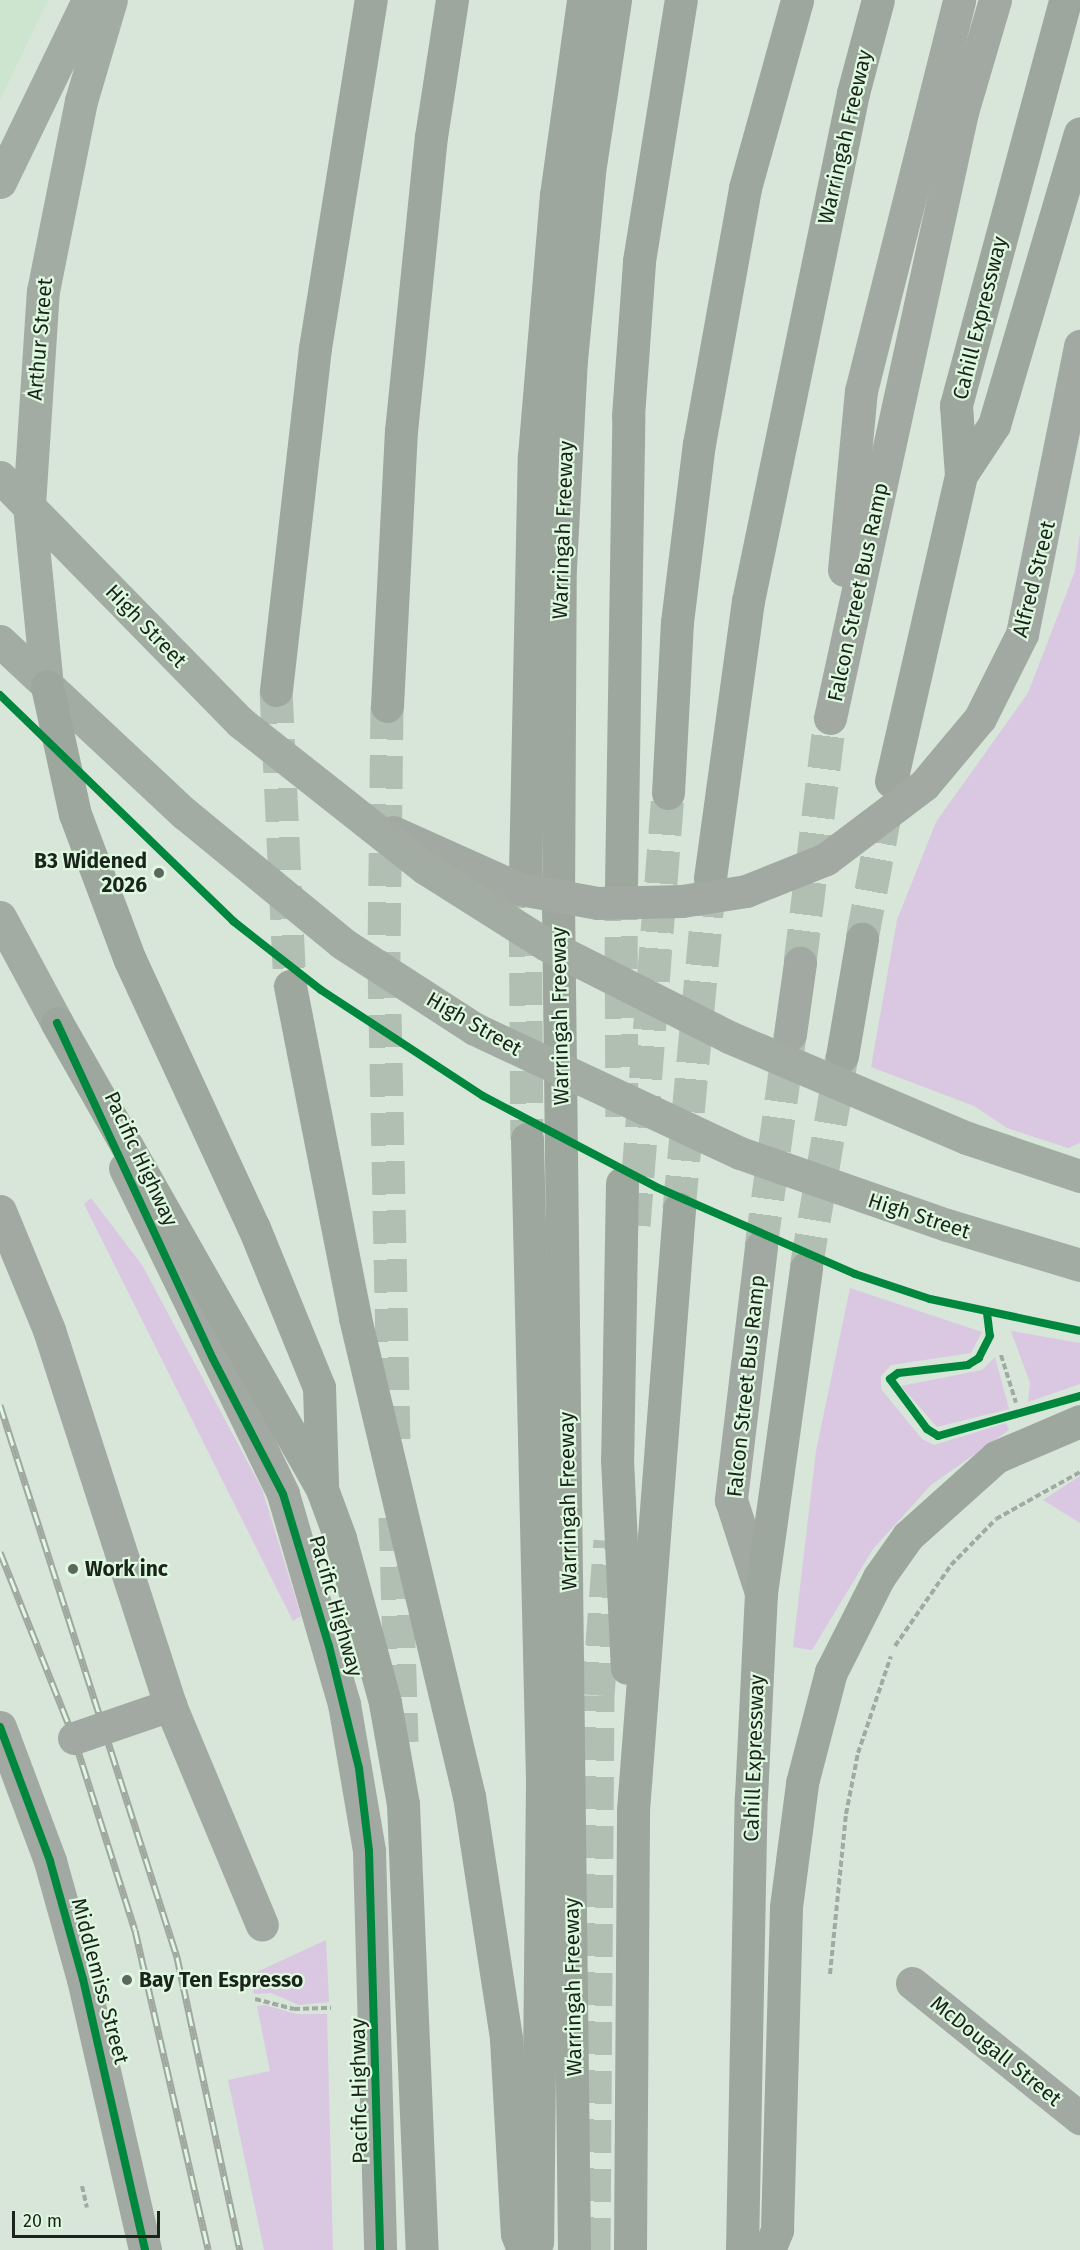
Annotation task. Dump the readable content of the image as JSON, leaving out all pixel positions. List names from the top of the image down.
{
  "streets": {
    "highway": ["Warringah Freeway", "Cahill Expressway", "Pacific Highway"],
    "main road": ["Arthur Street", "High Street"],
    "street": [
      "Alfred Street",
      "Falcon Street Bus Ramp",
      "Middlemiss Street",
      "McDougall Street"
    ]
  },
  "crossings": [
    ["Cahill Expressway", "Falcon Street Bus Ramp"],
    ["Arthur Street", "High Street"],
    ["Alfred Street", "High Street"]
  ],
  "places": ["B3 Widened 2026", "Work inc", "Bay Ten Espresso"],
  "scale_bar": "20 m"
}
